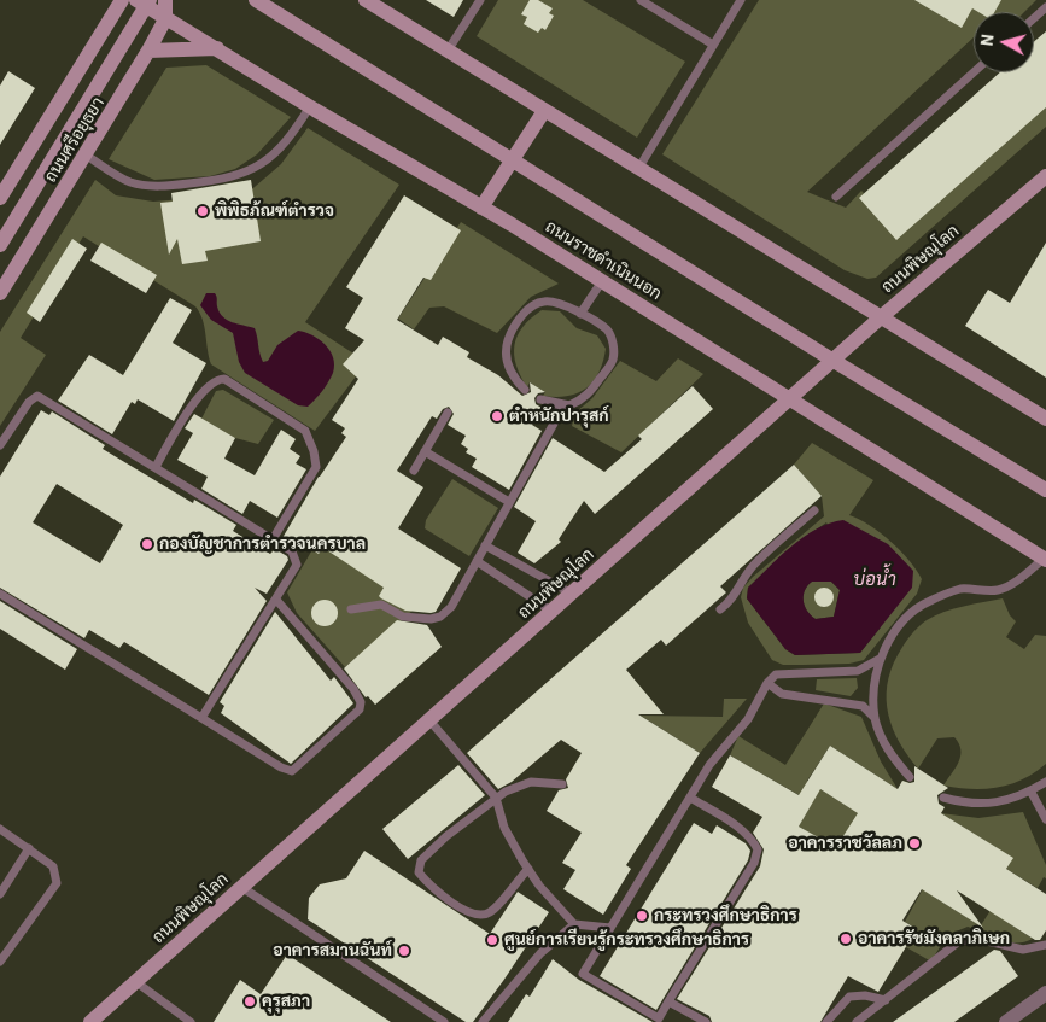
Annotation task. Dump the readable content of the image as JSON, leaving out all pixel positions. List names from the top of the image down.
{
  "streets": {
    "main road": ["ถนนศรีอยุธยา", "ถนนพิษณุโลก", "ถนนราชดำเนินนอก"]
  },
  "crossings": [
    ["ถนนศรีอยุธยา", "ถนนราชดำเนินนอก"],
    ["ถนนพิษณุโลก", "ถนนราชดำเนินนอก"]
  ],
  "water": ["บ่อน้ำ"],
  "places": [
    "พิพิธภ้ณฑ์ตำรวจ",
    "ตำหนักปารุสก์",
    "กองบัญชาการตำรวจนครบาล",
    "อาคารราชวัลลภ",
    "กระทรวงศึกษาธิการ",
    "อาคารรัชมังคลาภิเษก",
    "ศูนย์การเรียนรู้กระทรวงศึกษาธิการ",
    "อาคารสมานฉันท์",
    "คุรุสภา"
  ],
  "north": "left"
}
